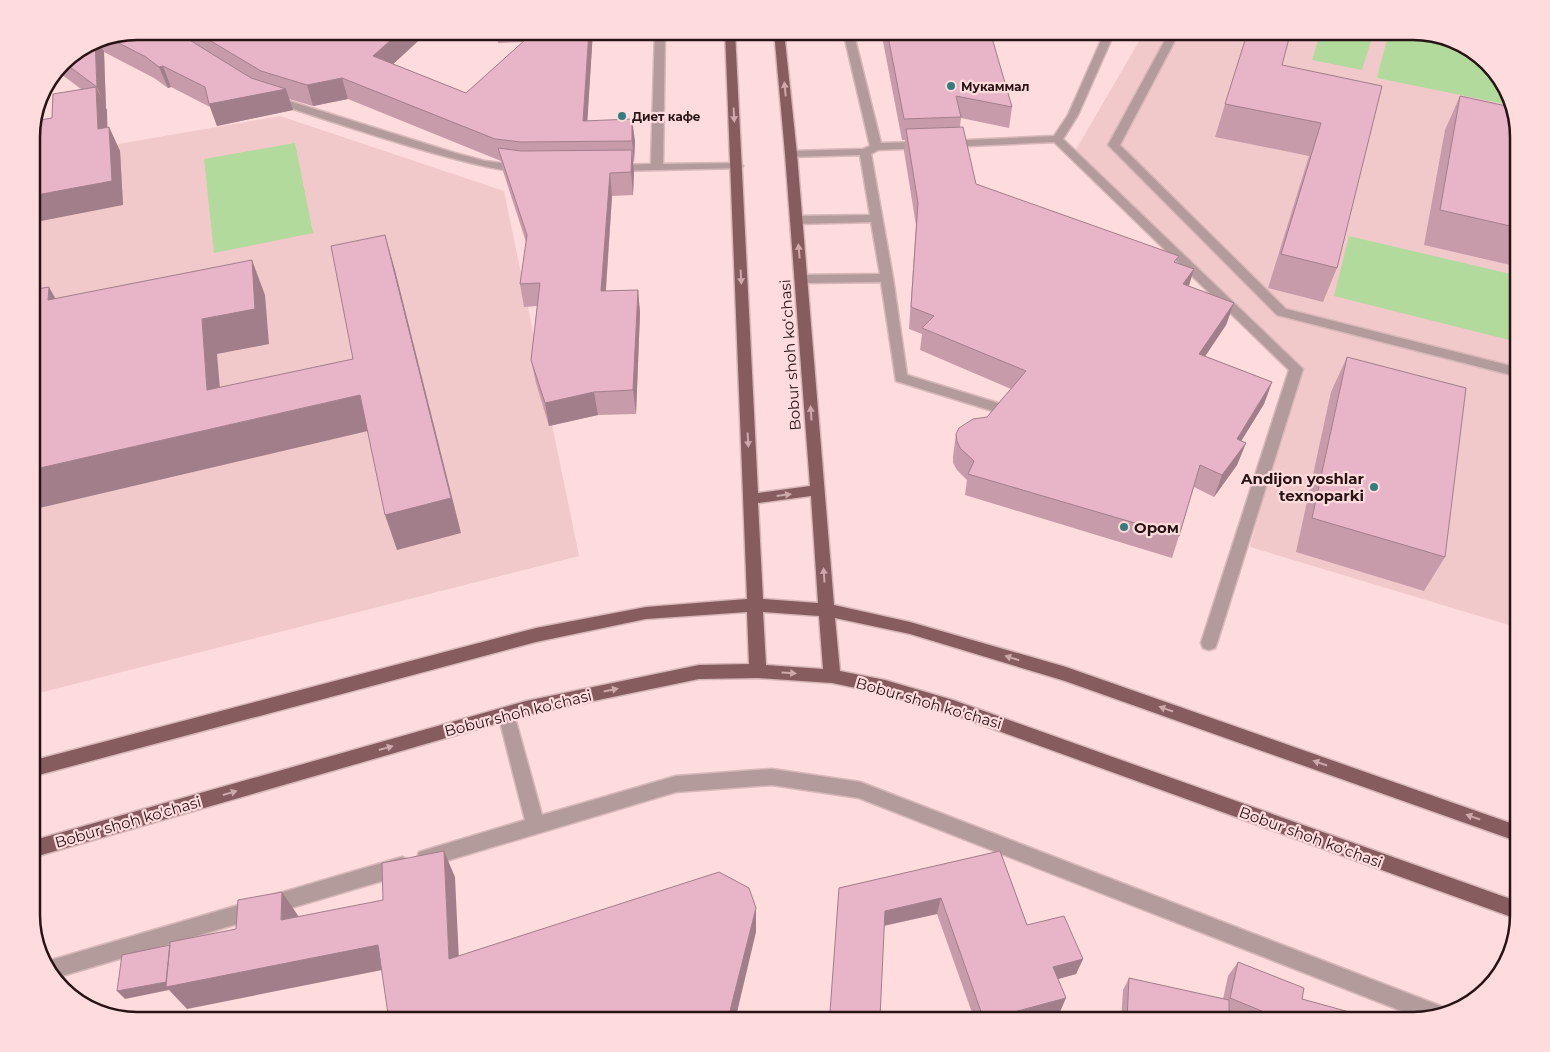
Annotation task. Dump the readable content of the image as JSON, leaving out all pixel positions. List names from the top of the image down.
{
  "streets": {
    "main road": ["Bobur shoh koʻchasi", "Bobur shoh ko'chasi"]
  },
  "crossings": [
    ["Bobur shoh koʻchasi", "Bobur shoh ko'chasi"]
  ],
  "places": [
    "Мукаммал",
    "Диет кафе",
    "Andijon yoshlar texnoparki",
    "Ором"
  ]
}
